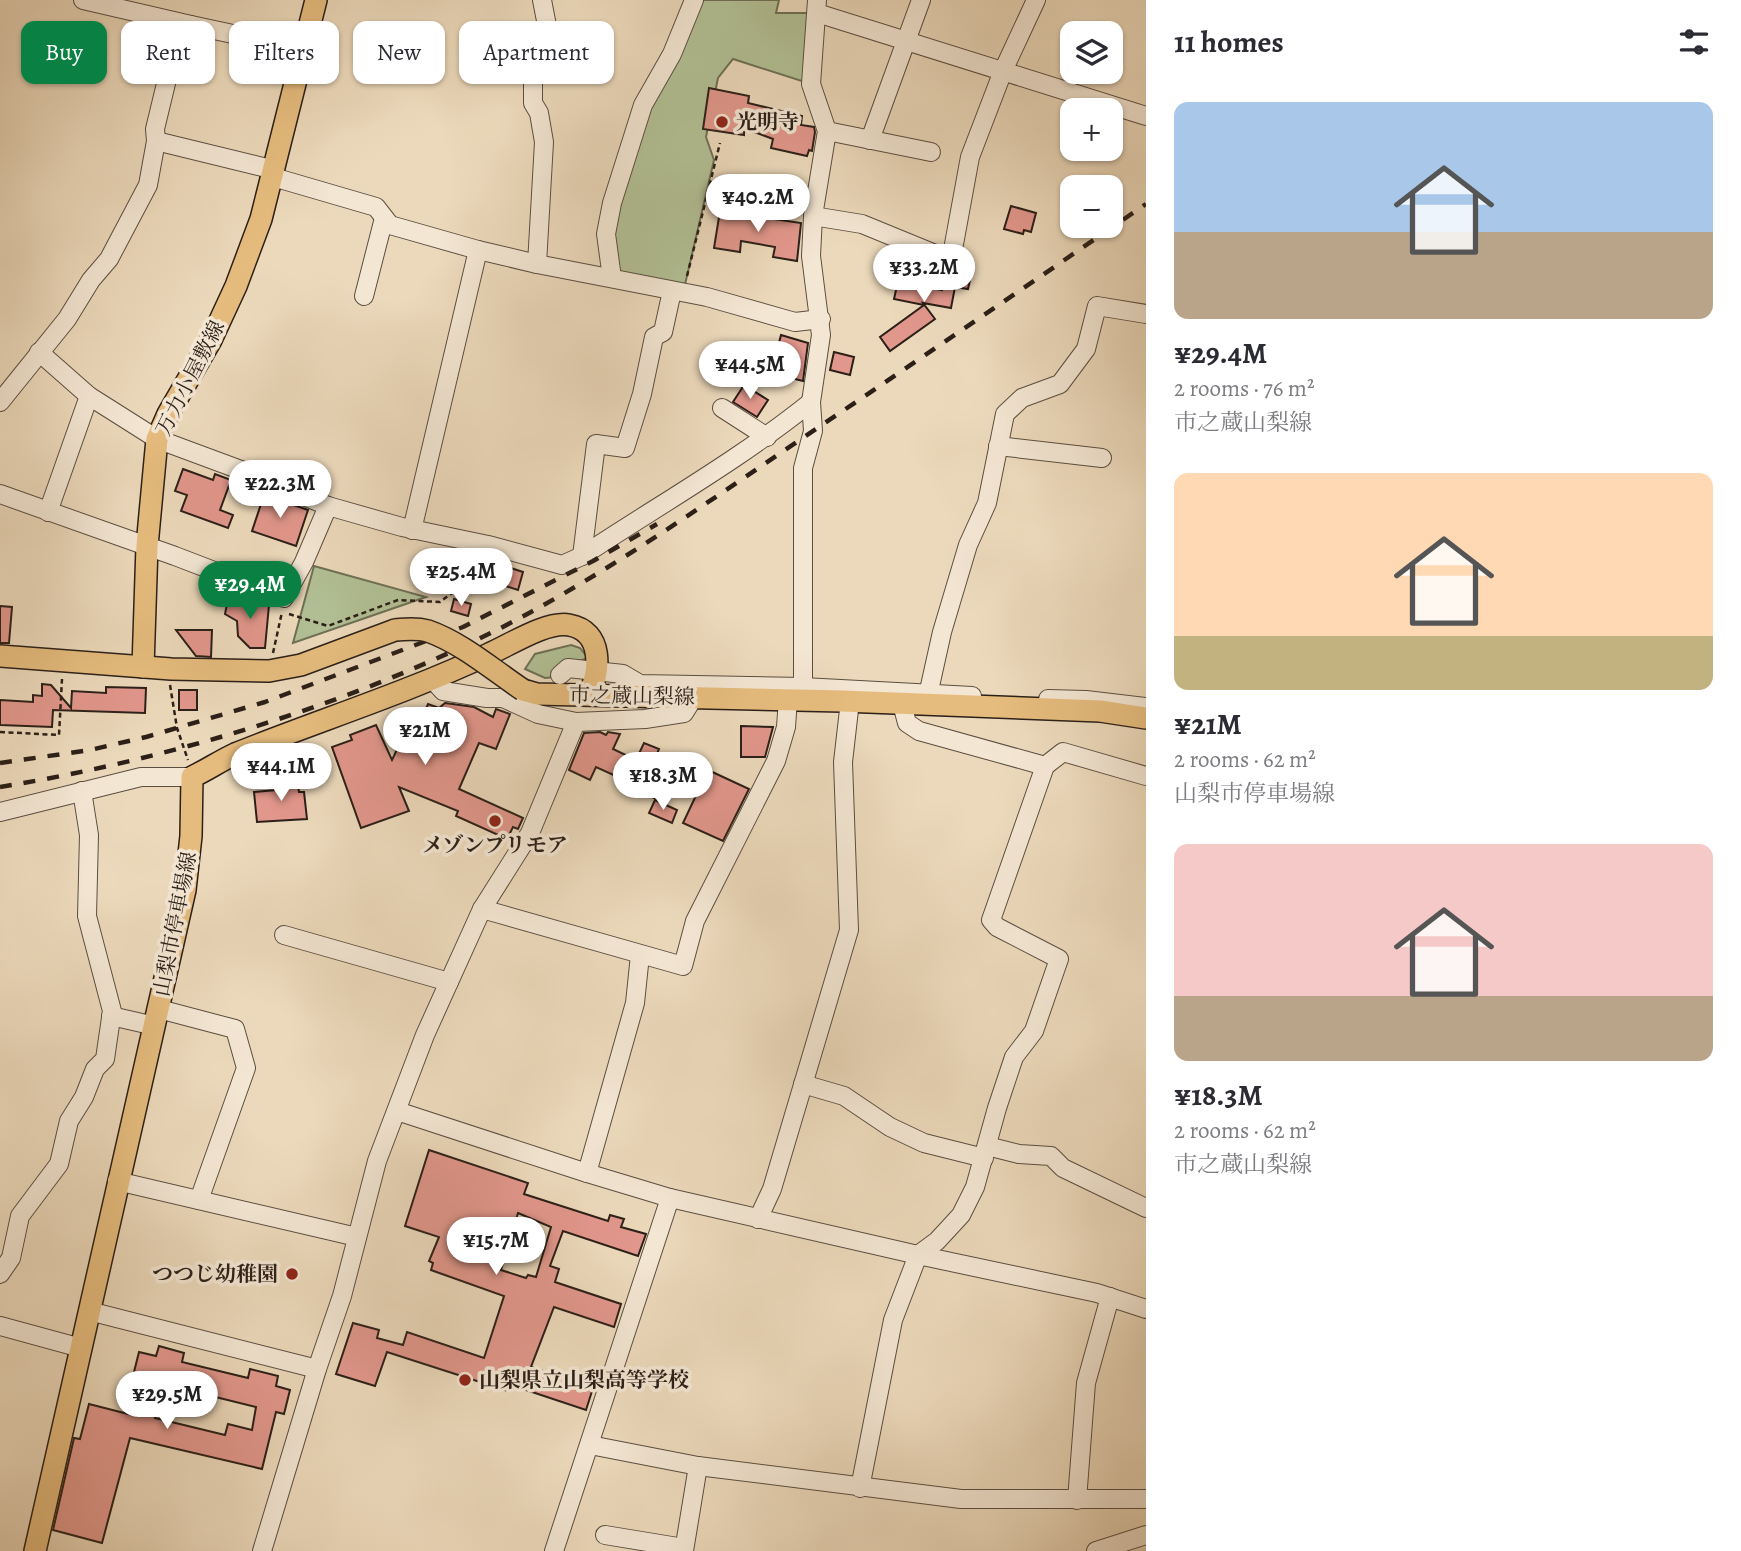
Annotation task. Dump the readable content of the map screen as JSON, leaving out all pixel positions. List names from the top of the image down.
{
  "streets": {
    "main road": ["万力小屋敷線", "市之蔵山梨線", "山梨市停車場線"]
  },
  "crossings": [
    ["万力小屋敷線", "市之蔵山梨線"]
  ],
  "places": [
    "光明寺",
    "メゾンプリモア",
    "つつじ幼稚園",
    "山梨県立山梨高等学校"
  ],
  "page": {
    "heading": "11 homes",
    "map_buttons": ["+", "−"],
    "chip": [
      "Buy",
      "Rent",
      "Filters",
      "New",
      "Apartment"
    ],
    "list": [
      {
        "name": "¥29.4M",
        "note": "2 rooms · 76 m² · 市之蔵山梨線"
      },
      {
        "name": "¥21M",
        "note": "2 rooms · 62 m² · 山梨市停車場線"
      },
      {
        "name": "¥18.3M",
        "note": "2 rooms · 62 m² · 市之蔵山梨線"
      }
    ],
    "price": [
      "¥40.2M",
      "¥33.2M",
      "¥44.5M",
      "¥22.3M",
      "¥25.4M",
      "¥29.4M",
      "¥21M",
      "¥44.1M",
      "¥18.3M",
      "¥15.7M",
      "¥29.5M"
    ]
  }
}
